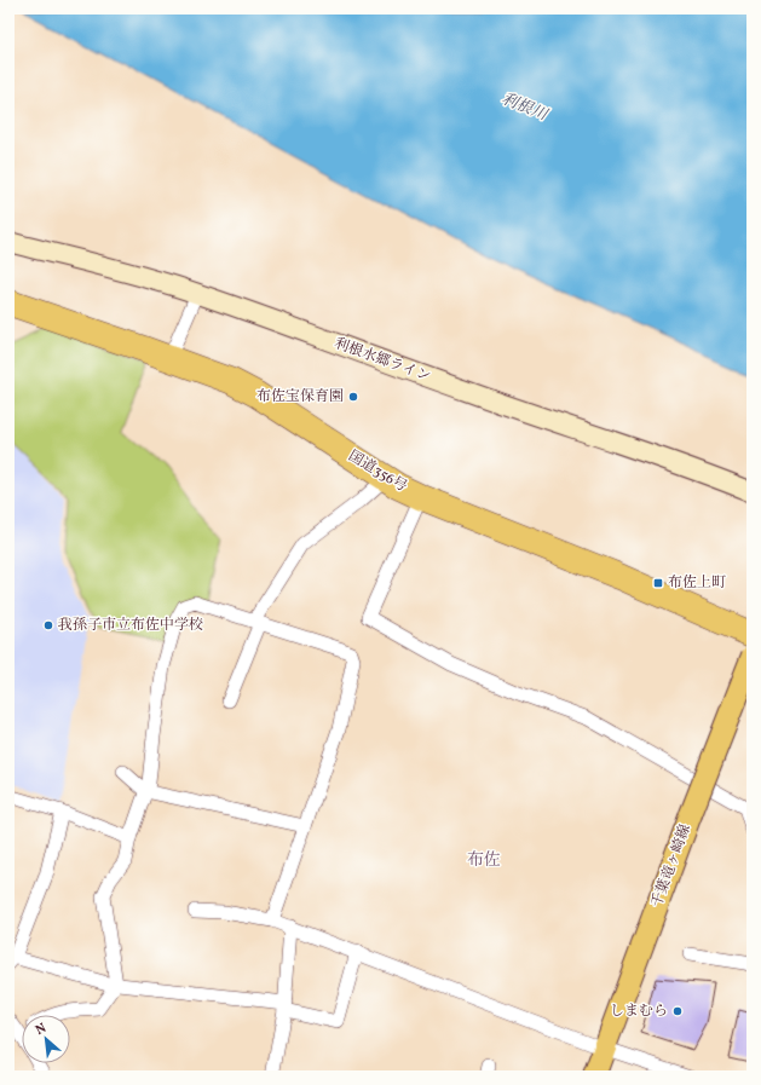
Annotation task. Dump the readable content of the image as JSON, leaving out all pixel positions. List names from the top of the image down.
{
  "streets": {
    "highway": ["国道356号"],
    "main road": ["利根水郷ライン", "千葉竜ヶ崎線"]
  },
  "districts": ["布佐"],
  "water": ["利根川"],
  "places": {
    "other": ["布佐宝保育園", "我孫子市立布佐中学校", "しまむら"],
    "transit": ["布佐上町"]
  },
  "north": "top left"
}
